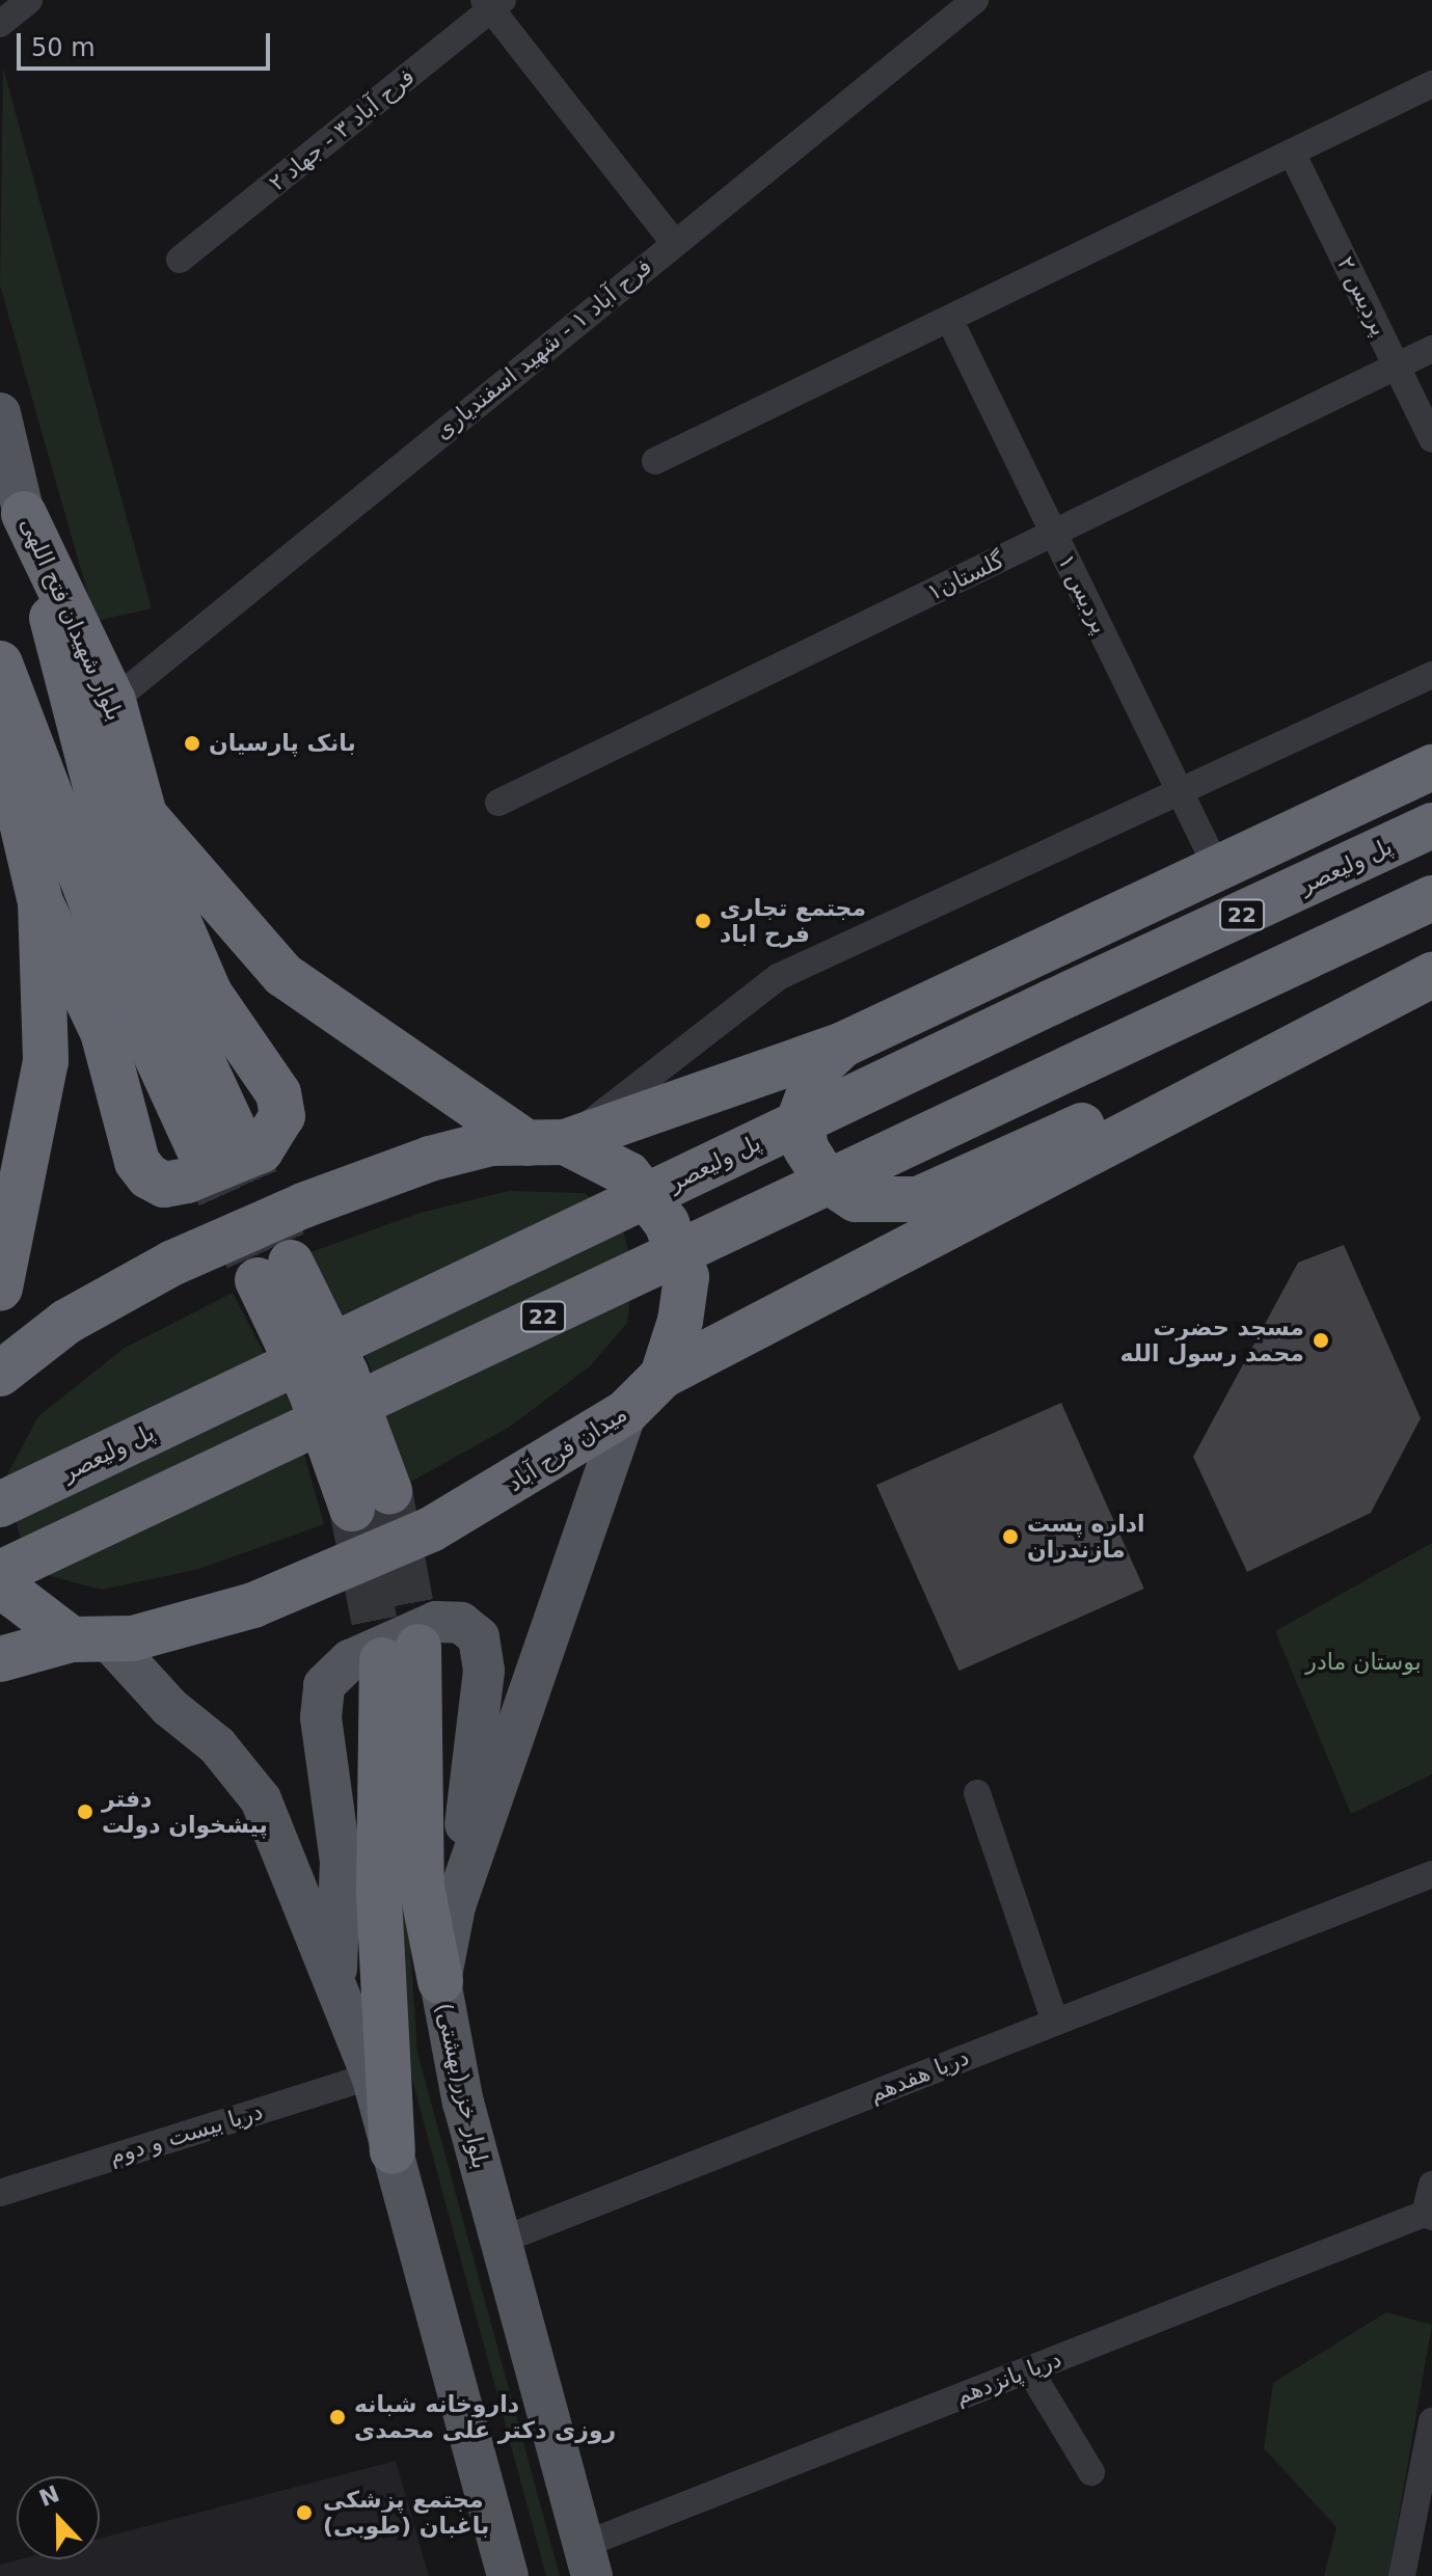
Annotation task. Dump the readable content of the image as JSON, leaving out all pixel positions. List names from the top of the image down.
{
  "streets": {
    "highway": [
      "بلوار شهیدان فتح اللهی",
      "پل ولیعصر",
      "22",
      "میدان فرح آباد"
    ],
    "main road": ["بلوار خزر(بهشتی)"],
    "street": [
      "فرح آباد ۳ - جهاد ۲",
      "پردیس ۲",
      "فرح آباد ۱ - شهید اسفندیاری",
      "گلستان۱",
      "پردیس ۱",
      "دریا هفدهم",
      "دریا بیست و دوم",
      "دریا پانزدهم"
    ]
  },
  "crossings": [
    ["پردیس ۲", "گلستان۱"],
    ["فرح آباد ۱ - شهید اسفندیاری", "بلوار شهیدان فتح اللهی"],
    ["گلستان۱", "پردیس ۱"],
    ["بلوار شهیدان فتح اللهی", "میدان فرح آباد"],
    ["میدان فرح آباد", "بلوار خزر(بهشتی)"],
    ["دریا هفدهم", "بلوار خزر(بهشتی)"],
    ["بلوار خزر(بهشتی)", "دریا پانزدهم"]
  ],
  "parks": ["بوستان مادر"],
  "places": [
    "بانک پارسیان",
    "مجتمع تجاری فرح اباد",
    "مسجد حضرت محمد رسول الله",
    "اداره پست مازندران",
    "دفتر پیشخوان دولت",
    "داروخانه شبانه روزی دکتر علی محمدی",
    "مجتمع پزشکی باغبان (طوبی)"
  ],
  "scale_bar": "50 m",
  "north": "top"
}
